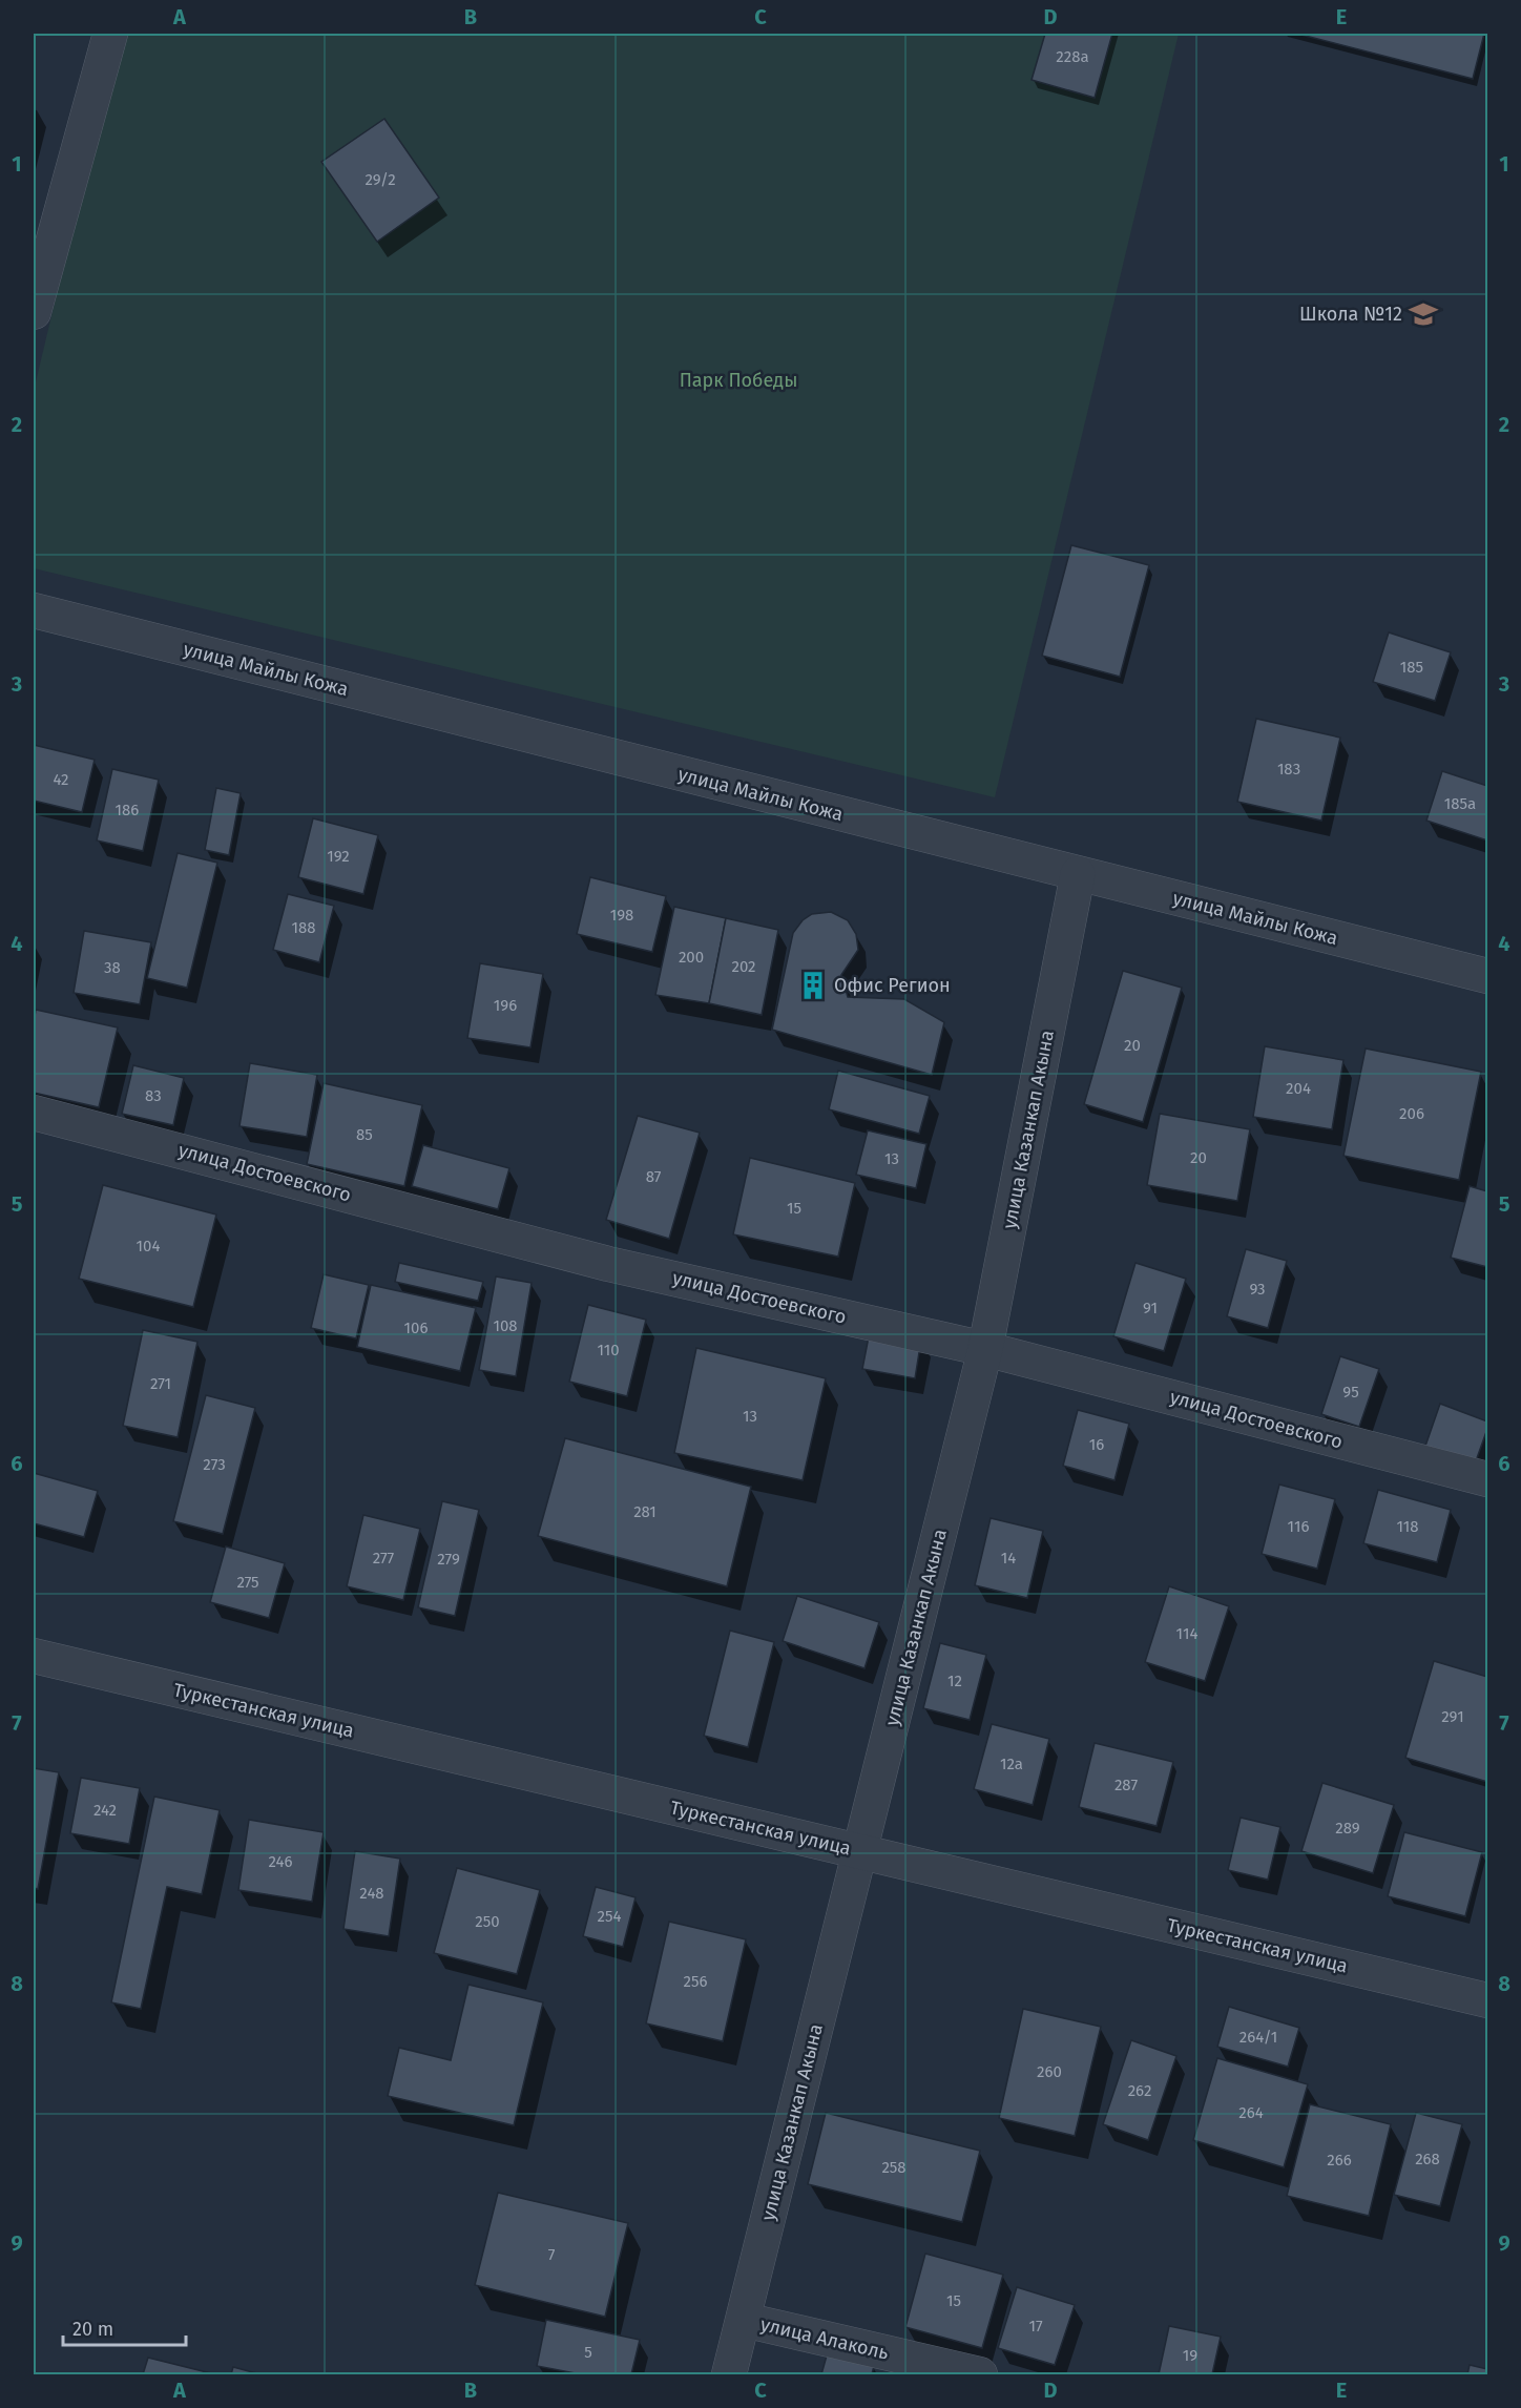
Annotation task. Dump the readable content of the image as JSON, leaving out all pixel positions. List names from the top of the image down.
{
  "streets": {
    "street": [
      "улица Майлы Кожа",
      "улица Казанкап Акына",
      "улица Достоевского",
      "Туркестанская улица",
      "улица Алаколь"
    ]
  },
  "crossings": [
    ["улица Майлы Кожа", "улица Казанкап Акына"],
    ["улица Казанкап Акына", "улица Достоевского"],
    ["улица Казанкап Акына", "Туркестанская улица"],
    ["улица Казанкап Акына", "улица Алаколь"]
  ],
  "parks": ["Парк Победы"],
  "places": {
    "school or university": ["Школа №12"],
    "building": ["Офис Регион"]
  },
  "house_numbers": [
    "228а",
    "29/2",
    "185",
    "183",
    "42",
    "185а",
    "186",
    "192",
    "198",
    "188",
    "200",
    "202",
    "38",
    "196",
    "20",
    "204",
    "83",
    "206",
    "85",
    "20",
    "13",
    "87",
    "15",
    "104",
    "93",
    "91",
    "108",
    "106",
    "110",
    "271",
    "95",
    "13",
    "16",
    "273",
    "281",
    "116",
    "118",
    "277",
    "14",
    "279",
    "275",
    "114",
    "12",
    "291",
    "12а",
    "287",
    "242",
    "289",
    "246",
    "248",
    "254",
    "250",
    "256",
    "264/1",
    "260",
    "262",
    "264",
    "268",
    "266",
    "258",
    "7",
    "15",
    "17",
    "5",
    "19"
  ],
  "scale_bar": "20 m",
  "grid": {
    "columns": [
      "A",
      "B",
      "C",
      "D",
      "E"
    ],
    "rows": [
      "1",
      "2",
      "3",
      "4",
      "5",
      "6",
      "7",
      "8",
      "9"
    ]
  }
}
